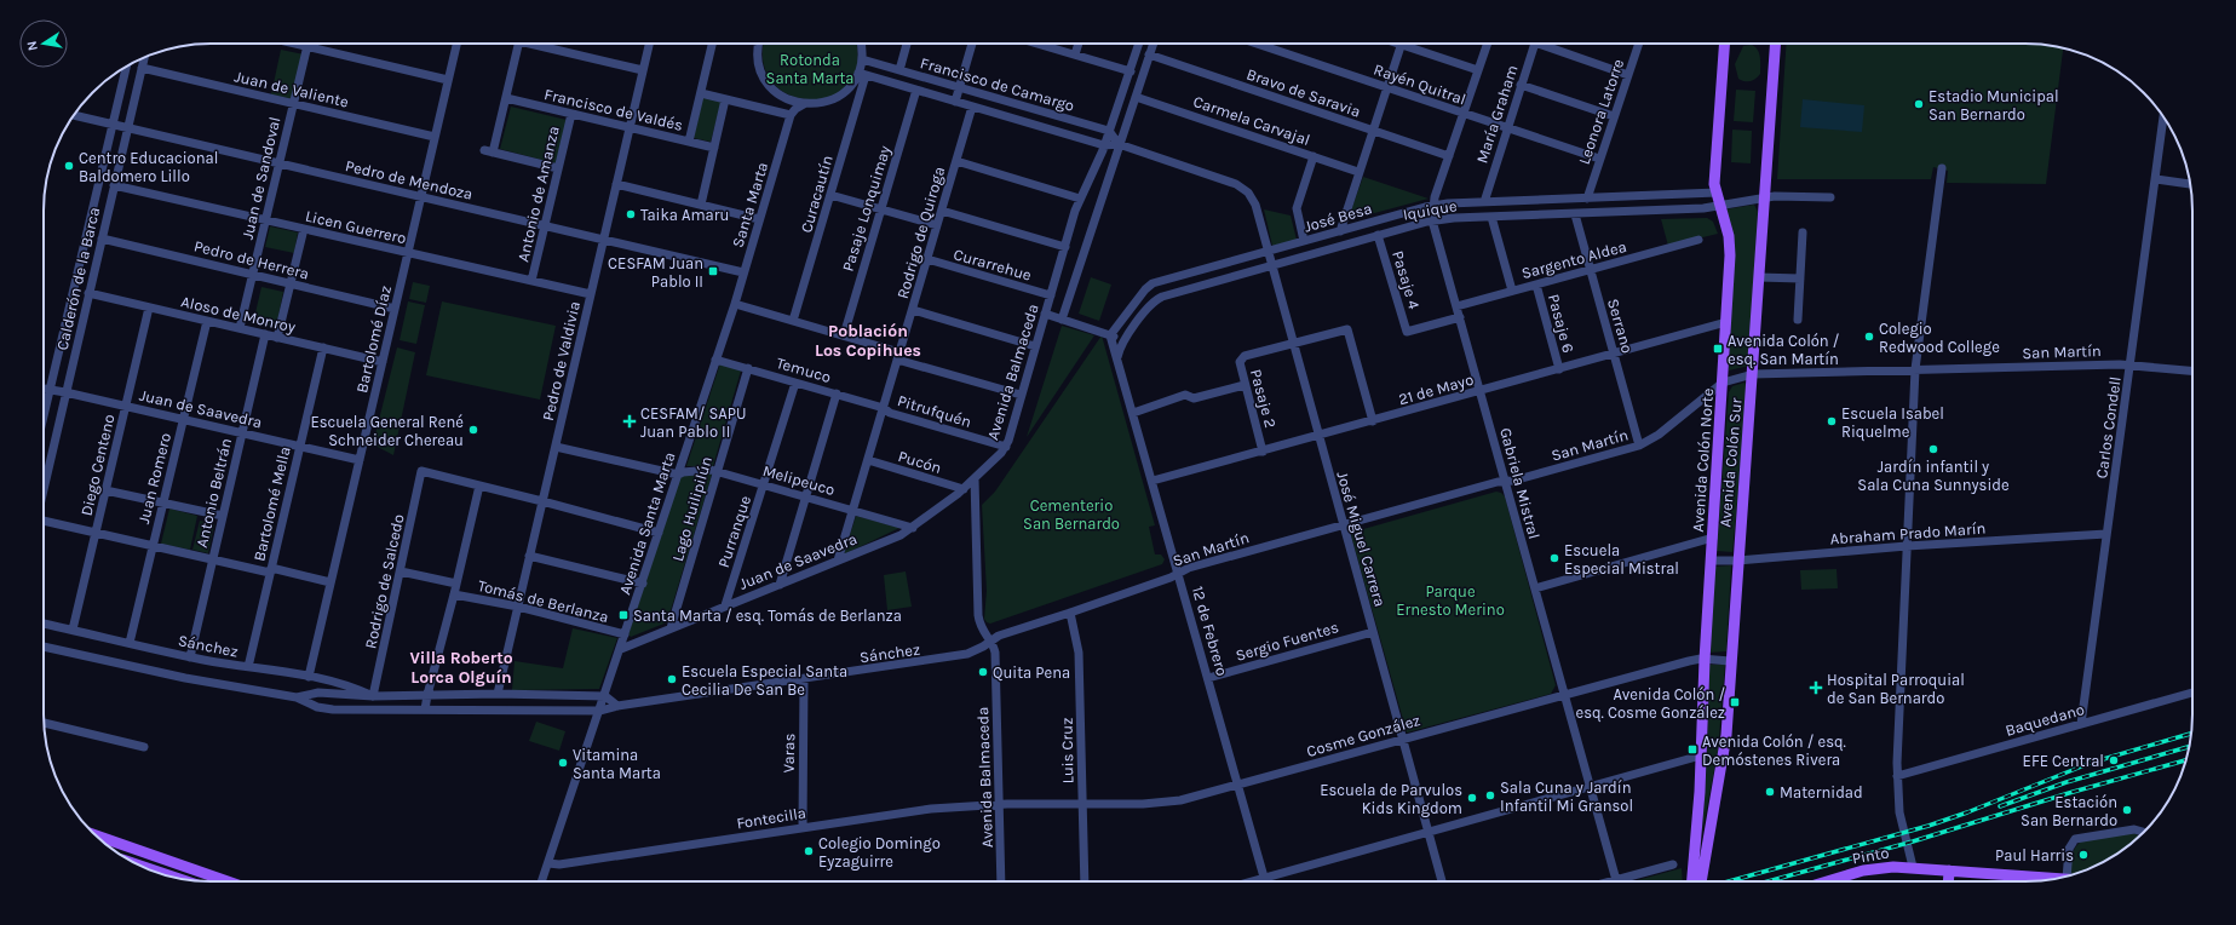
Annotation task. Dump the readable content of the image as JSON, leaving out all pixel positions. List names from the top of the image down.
{
  "streets": {
    "main road": ["Avenida Colón Norte", "Avenida Colón Sur", "Pinto"],
    "street": [
      "Francisco de Camargo",
      "Rayén Quitral",
      "Juan de Valiente",
      "Bravo de Saravia",
      "Francisco de Valdés",
      "Leonora Latorre",
      "María Graham",
      "Carmela Carvajal",
      "Juan de Sandoval",
      "Pedro de Mendoza",
      "Antonio de Amanza",
      "Curacautín",
      "Santa Marta",
      "Pasaje Lonquimay",
      "Iquique",
      "José Besa",
      "Licen Guerrero",
      "Rodrigo de Quiroga",
      "Pedro de Herrera",
      "Sargento Aldea",
      "Curarrehue",
      "Calderón de la Barca",
      "Pasaje 4",
      "Aloso de Monroy",
      "Pasaje 6",
      "Serrano",
      "Bartolomé Díaz",
      "San Martín",
      "Pedro de Valdivia",
      "Temuco",
      "Avenida Balmaceda",
      "21 de Mayo",
      "Pasaje 2",
      "Juan de Saavedra",
      "Pitrufquén",
      "Carlos Condell",
      "Pucón",
      "Diego Centeno",
      "Juan Romero",
      "Melipeuco",
      "Gabriela Mistral",
      "Antonio Beltrán",
      "Bartolomé Mella",
      "Lago Huilipilún",
      "Avenida Santa Marta",
      "Purranque",
      "Abraham Prado Marín",
      "José Miguel Carrera",
      "Rodrigo de Salcedo",
      "Tomás de Berlanza",
      "12 de Febrero",
      "Sergio Fuentes",
      "Sánchez",
      "Baquedano",
      "Cosme González",
      "Luis Cruz",
      "Varas",
      "Fontecilla"
    ]
  },
  "crossings": [
    ["Francisco de Camargo", "Curacautín"],
    ["Francisco de Camargo", "Pasaje Lonquimay"],
    ["Francisco de Camargo", "José Besa"],
    ["Francisco de Camargo", "Rodrigo de Quiroga"],
    ["Francisco de Camargo", "Avenida Balmaceda"],
    ["Francisco de Camargo", "José Miguel Carrera"],
    ["Rayén Quitral", "Leonora Latorre"],
    ["Rayén Quitral", "María Graham"],
    ["Rayén Quitral", "Gabriela Mistral"],
    ["Juan de Valiente", "Juan de Sandoval"],
    ["Juan de Valiente", "Calderón de la Barca"],
    ["Juan de Valiente", "Bartolomé Díaz"],
    ["Bravo de Saravia", "Avenida Balmaceda"],
    ["Bravo de Saravia", "Gabriela Mistral"],
    ["Francisco de Valdés", "Antonio de Amanza"],
    ["Francisco de Valdés", "Pedro de Valdivia"],
    ["Leonora Latorre", "José Besa"],
    ["María Graham", "José Besa"],
    ["Carmela Carvajal", "Avenida Balmaceda"],
    ["Juan de Sandoval", "Pedro de Mendoza"],
    ["Juan de Sandoval", "Licen Guerrero"],
    ["Juan de Sandoval", "Pedro de Herrera"],
    ["Juan de Sandoval", "Aloso de Monroy"],
    ["Pedro de Mendoza", "Antonio de Amanza"],
    ["Pedro de Mendoza", "Santa Marta"],
    ["Pedro de Mendoza", "Calderón de la Barca"],
    ["Pedro de Mendoza", "Bartolomé Díaz"],
    ["Pedro de Mendoza", "Pedro de Valdivia"],
    ["Antonio de Amanza", "Licen Guerrero"],
    ["Santa Marta", "Avenida Santa Marta"],
    ["Iquique", "Pasaje 4"],
    ["Iquique", "Serrano"],
    ["Iquique", "Avenida Colón Norte"],
    ["Iquique", "Avenida Colón Sur"],
    ["Iquique", "Gabriela Mistral"],
    ["Iquique", "José Miguel Carrera"],
    ["Iquique", "12 de Febrero"],
    ["José Besa", "Avenida Colón Norte"],
    ["José Besa", "Gabriela Mistral"],
    ["José Besa", "José Miguel Carrera"],
    ["José Besa", "12 de Febrero"],
    ["Licen Guerrero", "Calderón de la Barca"],
    ["Licen Guerrero", "Bartolomé Díaz"],
    ["Licen Guerrero", "Pedro de Valdivia"],
    ["Rodrigo de Quiroga", "Curarrehue"],
    ["Rodrigo de Quiroga", "Temuco"],
    ["Rodrigo de Quiroga", "Juan de Saavedra"],
    ["Rodrigo de Quiroga", "Pitrufquén"],
    ["Rodrigo de Quiroga", "Pucón"],
    ["Rodrigo de Quiroga", "Melipeuco"],
    ["Pedro de Herrera", "Calderón de la Barca"],
    ["Pedro de Herrera", "Bartolomé Díaz"],
    ["Sargento Aldea", "Pasaje 6"],
    ["Sargento Aldea", "Serrano"],
    ["Sargento Aldea", "Gabriela Mistral"],
    ["Curarrehue", "Avenida Balmaceda"],
    ["Calderón de la Barca", "Aloso de Monroy"],
    ["Calderón de la Barca", "Juan de Saavedra"],
    ["Pasaje 4", "Gabriela Mistral"],
    ["Aloso de Monroy", "Bartolomé Díaz"],
    ["Aloso de Monroy", "Diego Centeno"],
    ["Aloso de Monroy", "Juan Romero"],
    ["Aloso de Monroy", "Antonio Beltrán"],
    ["Aloso de Monroy", "Bartolomé Mella"],
    ["Pasaje 6", "21 de Mayo"],
    ["Serrano", "San Martín"],
    ["Serrano", "21 de Mayo"],
    ["Bartolomé Díaz", "Juan de Saavedra"],
    ["Bartolomé Díaz", "Sánchez"],
    ["San Martín", "Avenida Balmaceda"],
    ["San Martín", "Carlos Condell"],
    ["San Martín", "Avenida Colón Norte"],
    ["San Martín", "Avenida Colón Sur"],
    ["San Martín", "Gabriela Mistral"],
    ["San Martín", "José Miguel Carrera"],
    ["San Martín", "12 de Febrero"],
    ["San Martín", "Sánchez"],
    ["San Martín", "Luis Cruz"],
    ["Pedro de Valdivia", "Tomás de Berlanza"],
    ["Pedro de Valdivia", "Sánchez"],
    ["Temuco", "Pitrufquén"],
    ["Temuco", "Lago Huilipilún"],
    ["Temuco", "Avenida Santa Marta"],
    ["Temuco", "Purranque"],
    ["Avenida Balmaceda", "Juan de Saavedra"],
    ["Avenida Balmaceda", "Pitrufquén"],
    ["Avenida Balmaceda", "Sánchez"],
    ["Avenida Balmaceda", "Cosme González"],
    ["Avenida Balmaceda", "Fontecilla"],
    ["21 de Mayo", "Pasaje 2"],
    ["21 de Mayo", "Avenida Colón Norte"],
    ["21 de Mayo", "Gabriela Mistral"],
    ["21 de Mayo", "José Miguel Carrera"],
    ["21 de Mayo", "12 de Febrero"],
    ["Pasaje 2", "José Miguel Carrera"],
    ["Juan de Saavedra", "Pucón"],
    ["Juan de Saavedra", "Diego Centeno"],
    ["Juan de Saavedra", "Juan Romero"],
    ["Juan de Saavedra", "Melipeuco"],
    ["Juan de Saavedra", "Antonio Beltrán"],
    ["Juan de Saavedra", "Bartolomé Mella"],
    ["Juan de Saavedra", "Lago Huilipilún"],
    ["Juan de Saavedra", "Avenida Santa Marta"],
    ["Juan de Saavedra", "Purranque"],
    ["Carlos Condell", "Abraham Prado Marín"],
    ["Carlos Condell", "Baquedano"],
    ["Avenida Colón Norte", "Abraham Prado Marín"],
    ["Avenida Colón Norte", "Cosme González"],
    ["Avenida Colón Sur", "Abraham Prado Marín"],
    ["Avenida Colón Sur", "Cosme González"],
    ["Diego Centeno", "Sánchez"],
    ["Juan Romero", "Sánchez"],
    ["Melipeuco", "Lago Huilipilún"],
    ["Melipeuco", "Avenida Santa Marta"],
    ["Melipeuco", "Purranque"],
    ["Gabriela Mistral", "Cosme González"],
    ["Antonio Beltrán", "Sánchez"],
    ["Bartolomé Mella", "Sánchez"],
    ["Avenida Santa Marta", "Tomás de Berlanza"],
    ["Avenida Santa Marta", "Sánchez"],
    ["José Miguel Carrera", "Sergio Fuentes"],
    ["José Miguel Carrera", "Cosme González"],
    ["Rodrigo de Salcedo", "Tomás de Berlanza"],
    ["Rodrigo de Salcedo", "Sánchez"],
    ["12 de Febrero", "Sergio Fuentes"],
    ["12 de Febrero", "Cosme González"],
    ["Sánchez", "Varas"],
    ["Cosme González", "Luis Cruz"],
    ["Cosme González", "Fontecilla"],
    ["Varas", "Fontecilla"]
  ],
  "districts": ["Población Los Copihues", "Villa Roberto Lorca Olguín"],
  "parks": ["Rotonda Santa Marta", "Cementerio San Bernardo", "Parque Ernesto Merino"],
  "places": {
    "other": [
      "Estadio Municipal San Bernardo",
      "Centro Educacional Baldomero Lillo",
      "Taika Amaru",
      "Colegio Redwood College",
      "Escuela Isabel Riquelme",
      "Escuela General René Schneider Chereau",
      "Jardín infantil y Sala Cuna Sunnyside",
      "Escuela Especial Mistral",
      "Quita Pena",
      "Escuela Especial Santa Cecilia De San Be",
      "EFE Central",
      "Vitamina Santa Marta",
      "Maternidad",
      "Sala Cuna y Jardín Infantil Mi Gransol",
      "Escuela de Parvulos Kids Kingdom",
      "Estación San Bernardo",
      "Colegio Domingo Eyzaguirre",
      "Paul Harris"
    ],
    "transit": [
      "CESFAM Juan Pablo II",
      "Avenida Colón / esq. San Martín",
      "Santa Marta / esq. Tomás de Berlanza",
      "Avenida Colón / esq. Cosme González",
      "Avenida Colón / esq. Demóstenes Rivera"
    ],
    "health": ["CESFAM/ SAPU Juan Pablo II", "Hospital Parroquial de San Bernardo"]
  },
  "north": "left"
}
